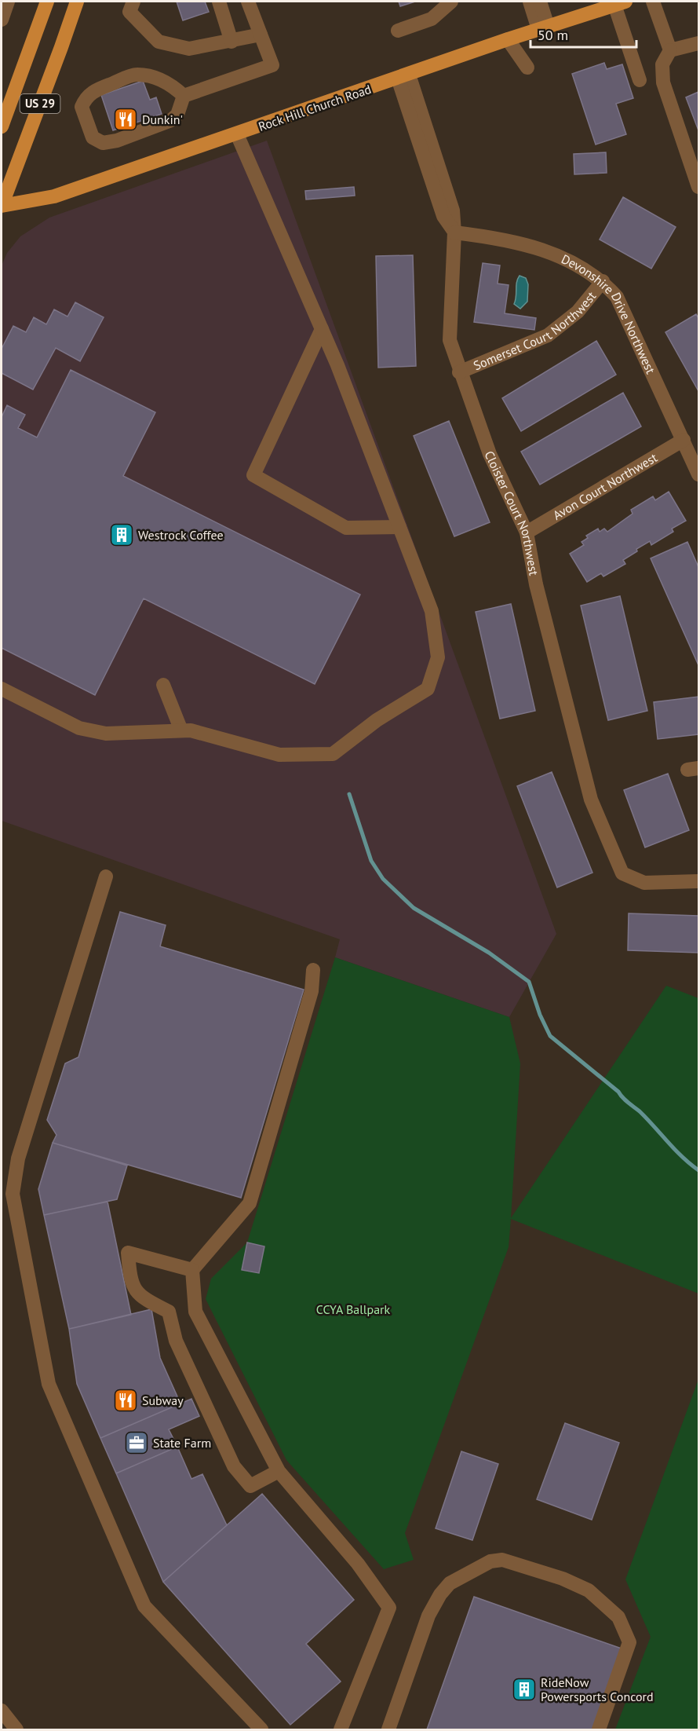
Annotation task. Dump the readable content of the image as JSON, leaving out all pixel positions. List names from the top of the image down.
{
  "streets": {
    "main road": ["US 29", "Rock Hill Church Road"],
    "street": [
      "Devonshire Drive Northwest",
      "Somerset Court Northwest",
      "Avon Court Northwest",
      "Cloister Court Northwest"
    ]
  },
  "crossings": [
    ["US 29", "Rock Hill Church Road"],
    ["Rock Hill Church Road", "Cloister Court Northwest"],
    ["Devonshire Drive Northwest", "Somerset Court Northwest"],
    ["Devonshire Drive Northwest", "Avon Court Northwest"],
    ["Devonshire Drive Northwest", "Cloister Court Northwest"],
    ["Somerset Court Northwest", "Cloister Court Northwest"],
    ["Avon Court Northwest", "Cloister Court Northwest"]
  ],
  "parks": ["CCYA Ballpark"],
  "places": {
    "restaurant": ["Dunkin'", "Subway"],
    "building": ["Westrock Coffee", "RideNow Powersports Concord"],
    "office": ["State Farm"]
  },
  "scale_bar": "50 m"
}
